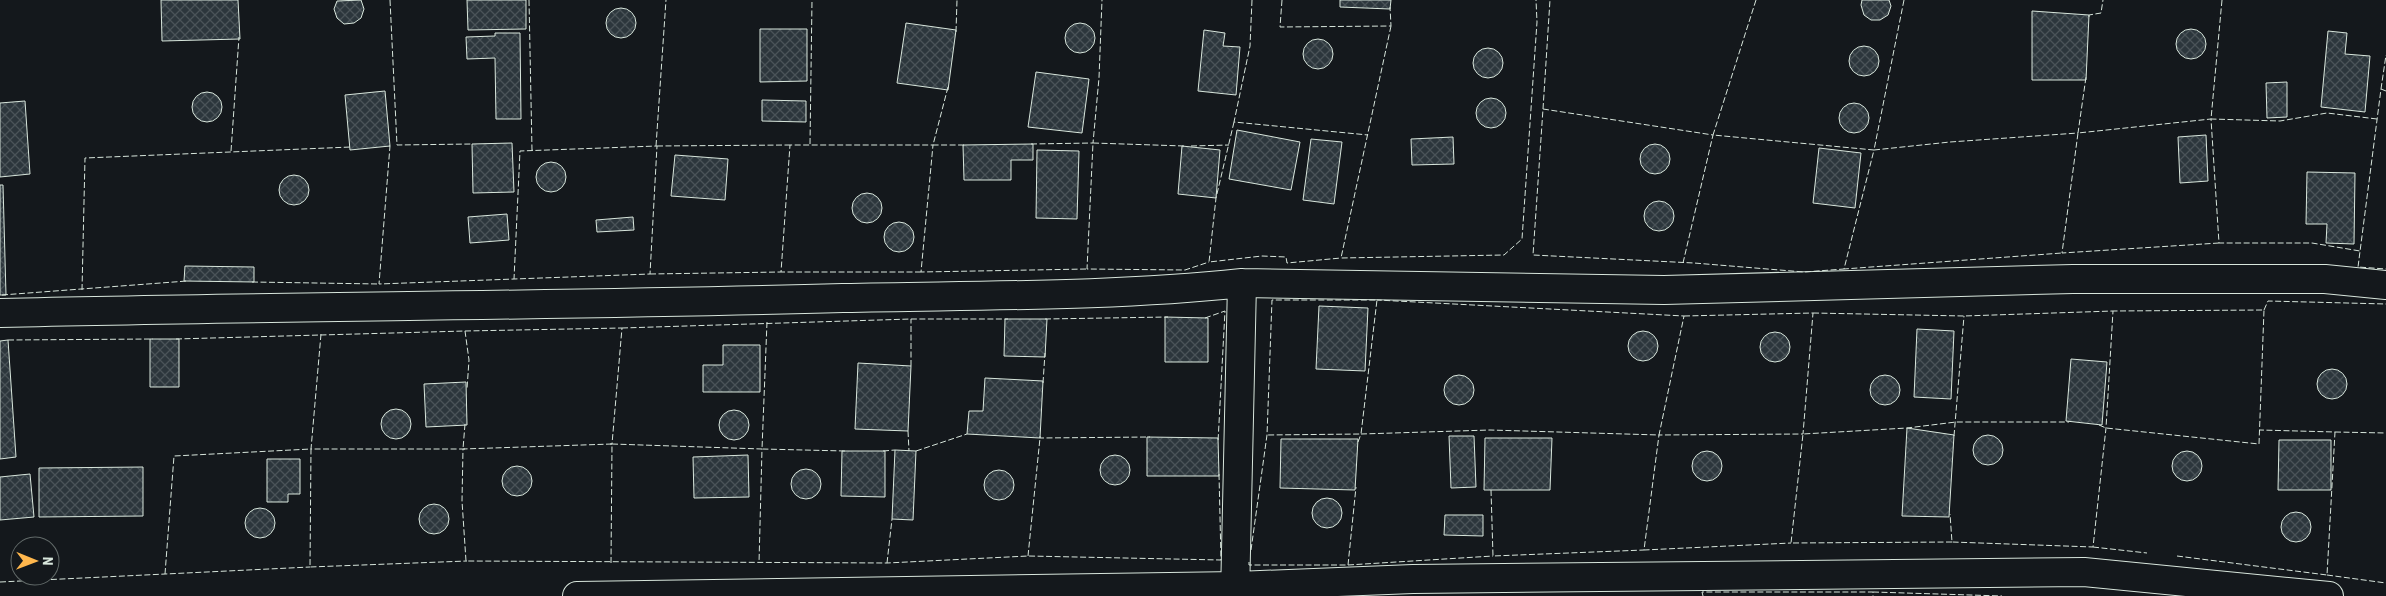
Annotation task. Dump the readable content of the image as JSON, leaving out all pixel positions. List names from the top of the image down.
{
  "north": "right"
}
